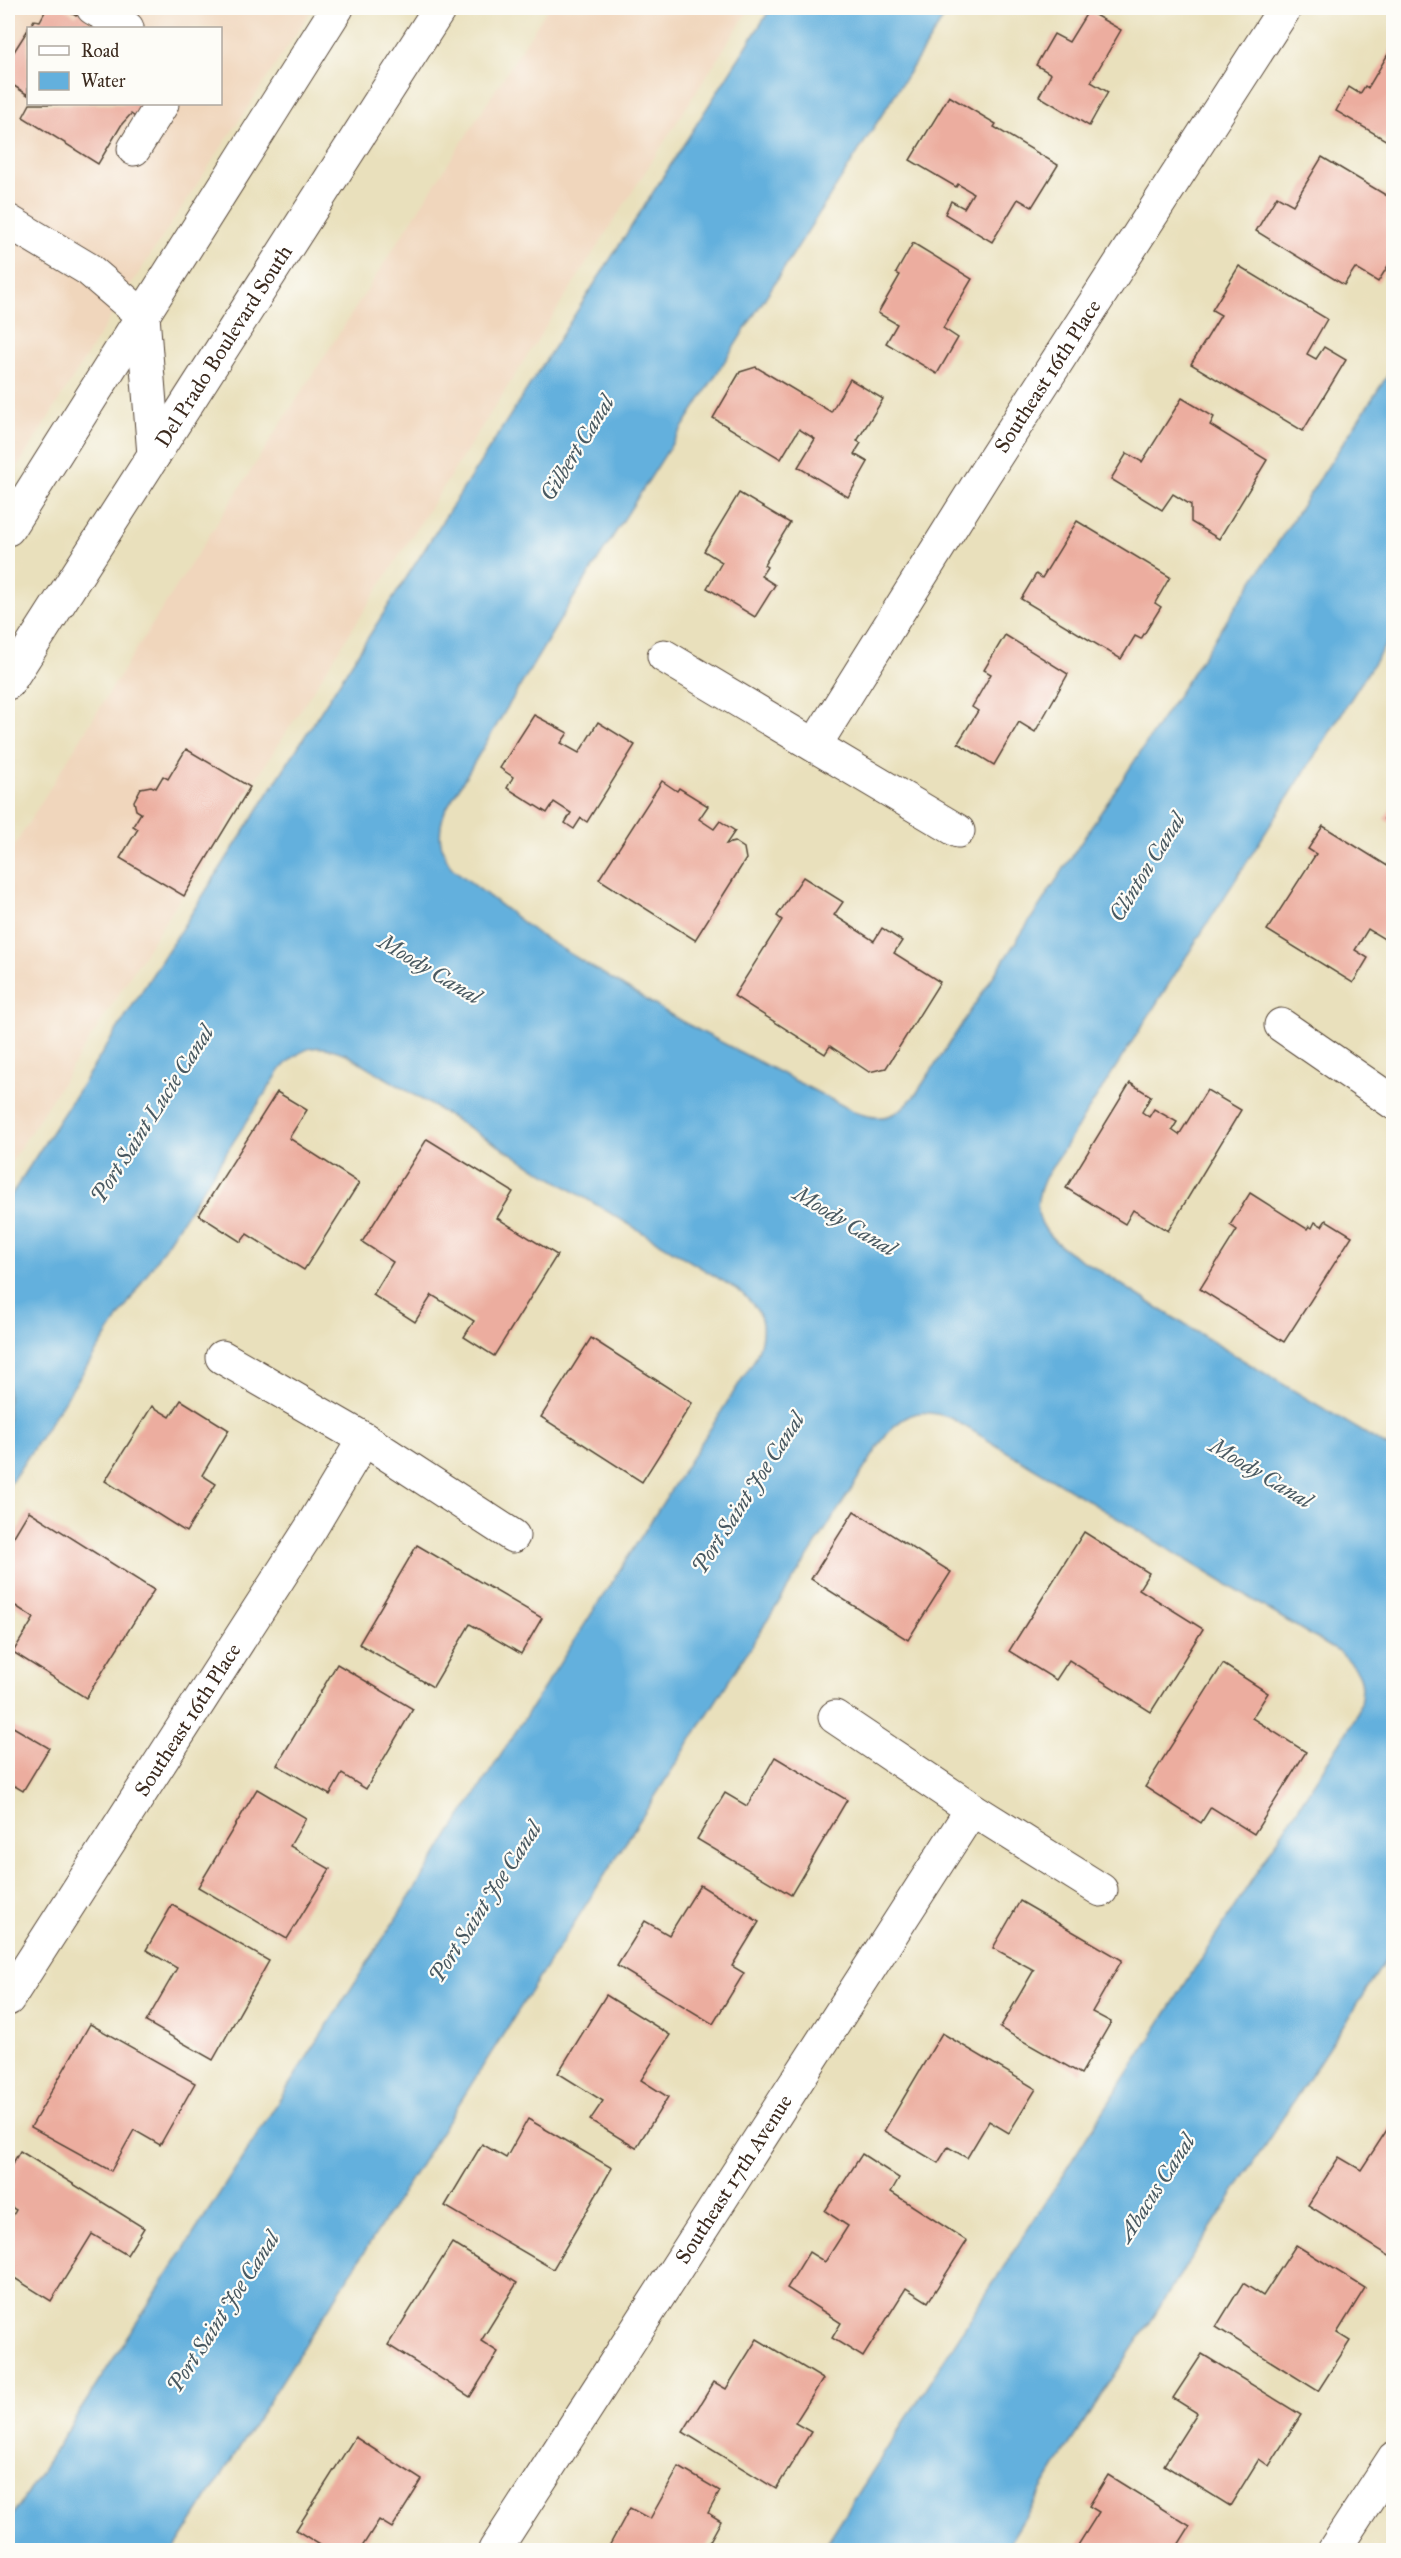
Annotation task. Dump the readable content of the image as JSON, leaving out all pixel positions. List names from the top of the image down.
{
  "streets": {
    "street": ["Del Prado Boulevard South", "Southeast 16th Place", "Southeast 17th Avenue"]
  },
  "water": [
    "Gilbert Canal",
    "Clinton Canal",
    "Moody Canal",
    "Port Saint Lucie Canal",
    "Port Saint Joe Canal",
    "Abacus Canal"
  ],
  "legend": ["Road", "Water"]
}
